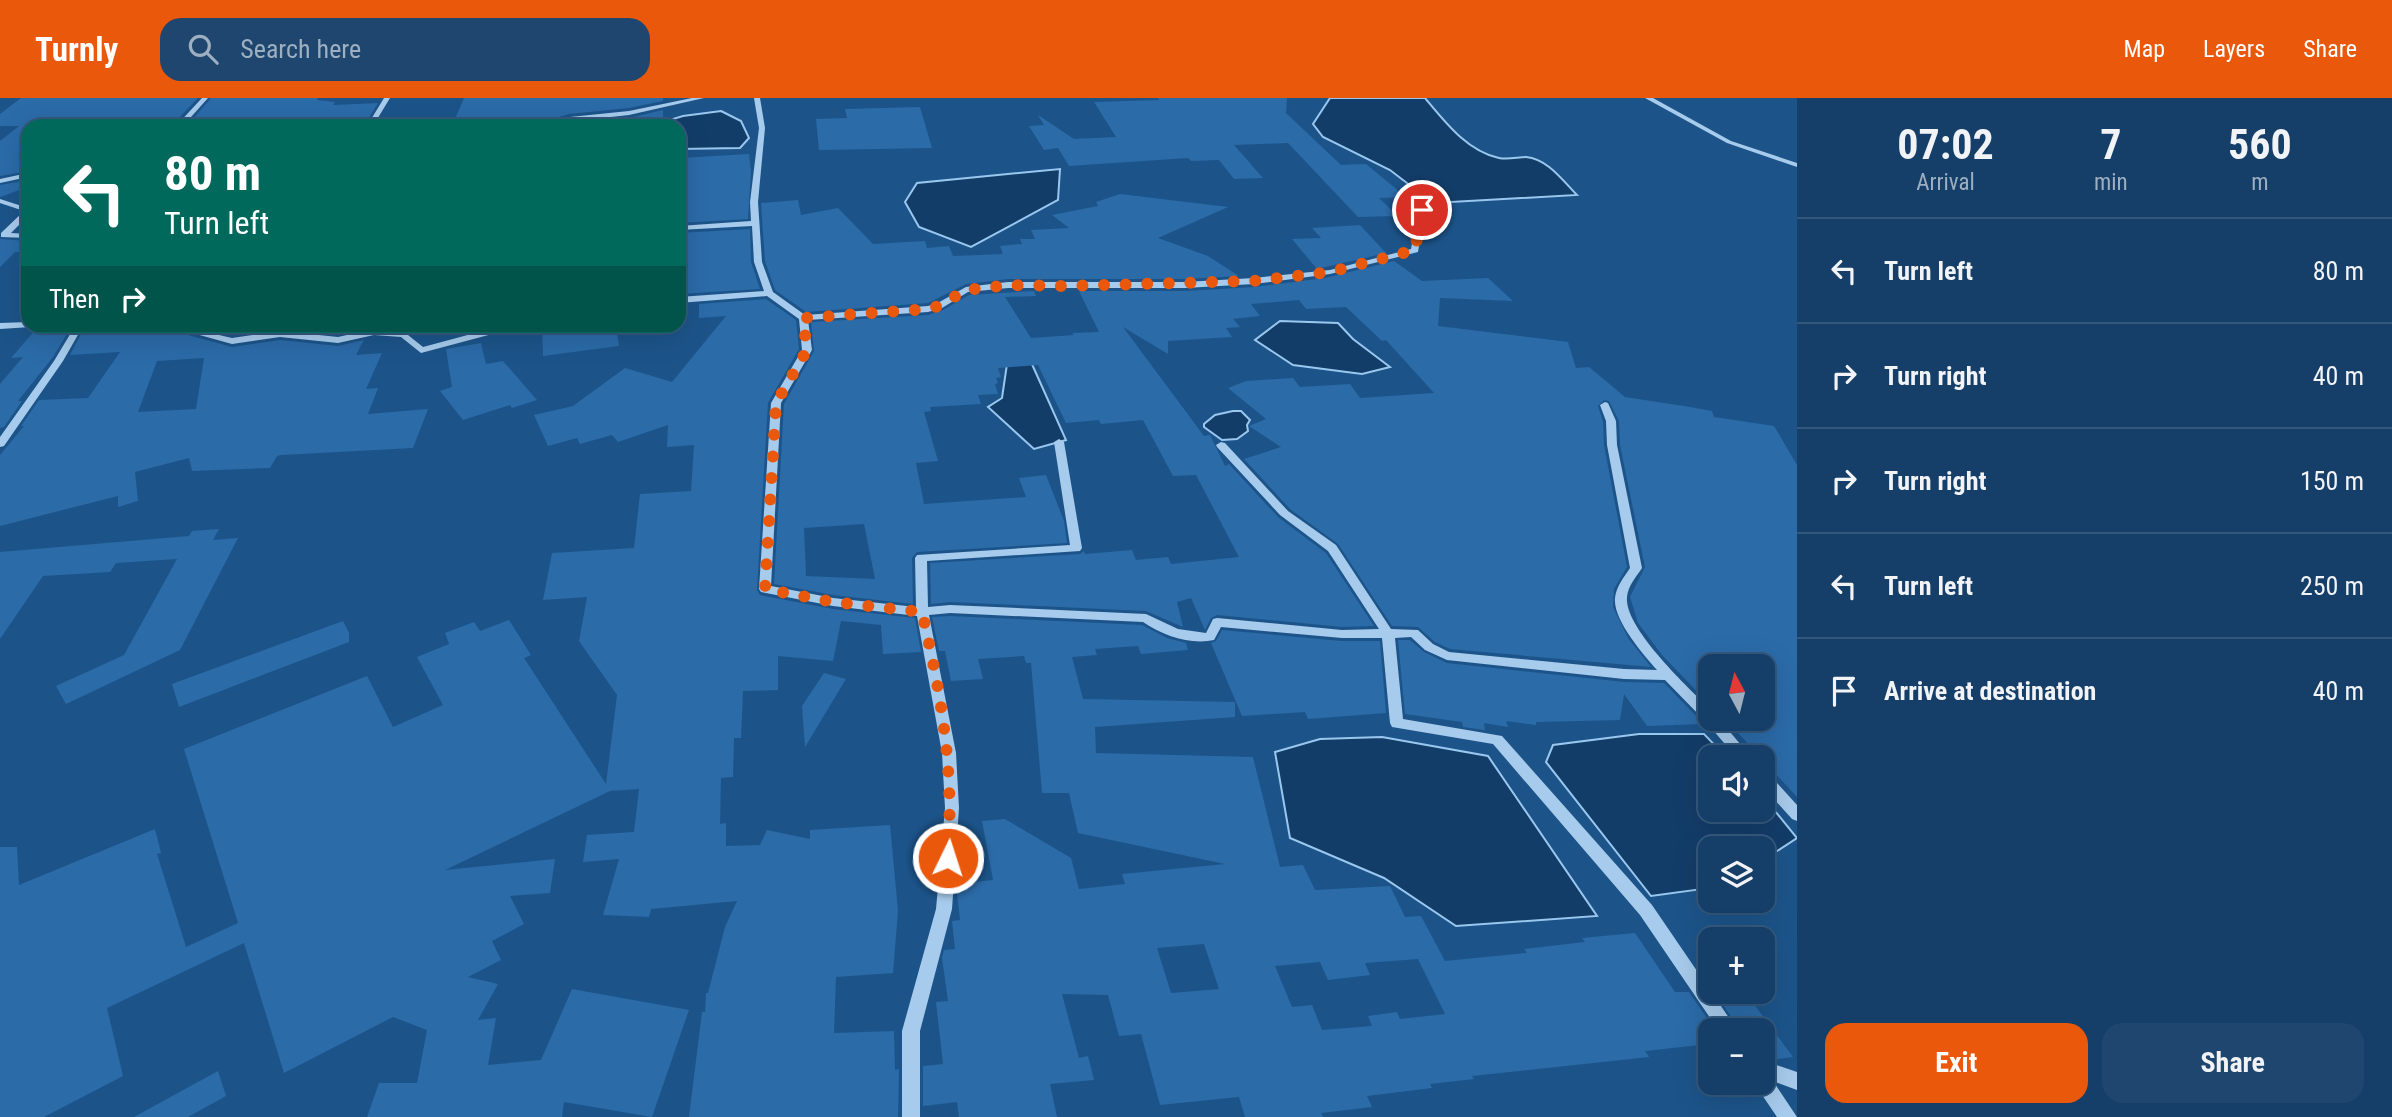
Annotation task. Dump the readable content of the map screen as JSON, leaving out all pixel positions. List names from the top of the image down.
{
  "north": "top",
  "page": {
    "header": "Turnly",
    "search": "Search here",
    "nav": ["Map", "Layers", "Share"],
    "eta": [
      "07:02",
      "Arrival",
      "7",
      "min",
      "560",
      "m"
    ],
    "turn": ["80 m", "Turn left"],
    "list": [
      {
        "name": "Turn left",
        "value": "80 m"
      },
      {
        "name": "Turn right",
        "value": "40 m"
      },
      {
        "name": "Turn right",
        "value": "150 m"
      },
      {
        "name": "Turn left",
        "value": "250 m"
      },
      {
        "name": "Arrive at destination",
        "value": "40 m"
      }
    ],
    "then": "Then",
    "map_buttons": ["+", "−"],
    "buttons": ["Exit", "Share"]
  }
}
